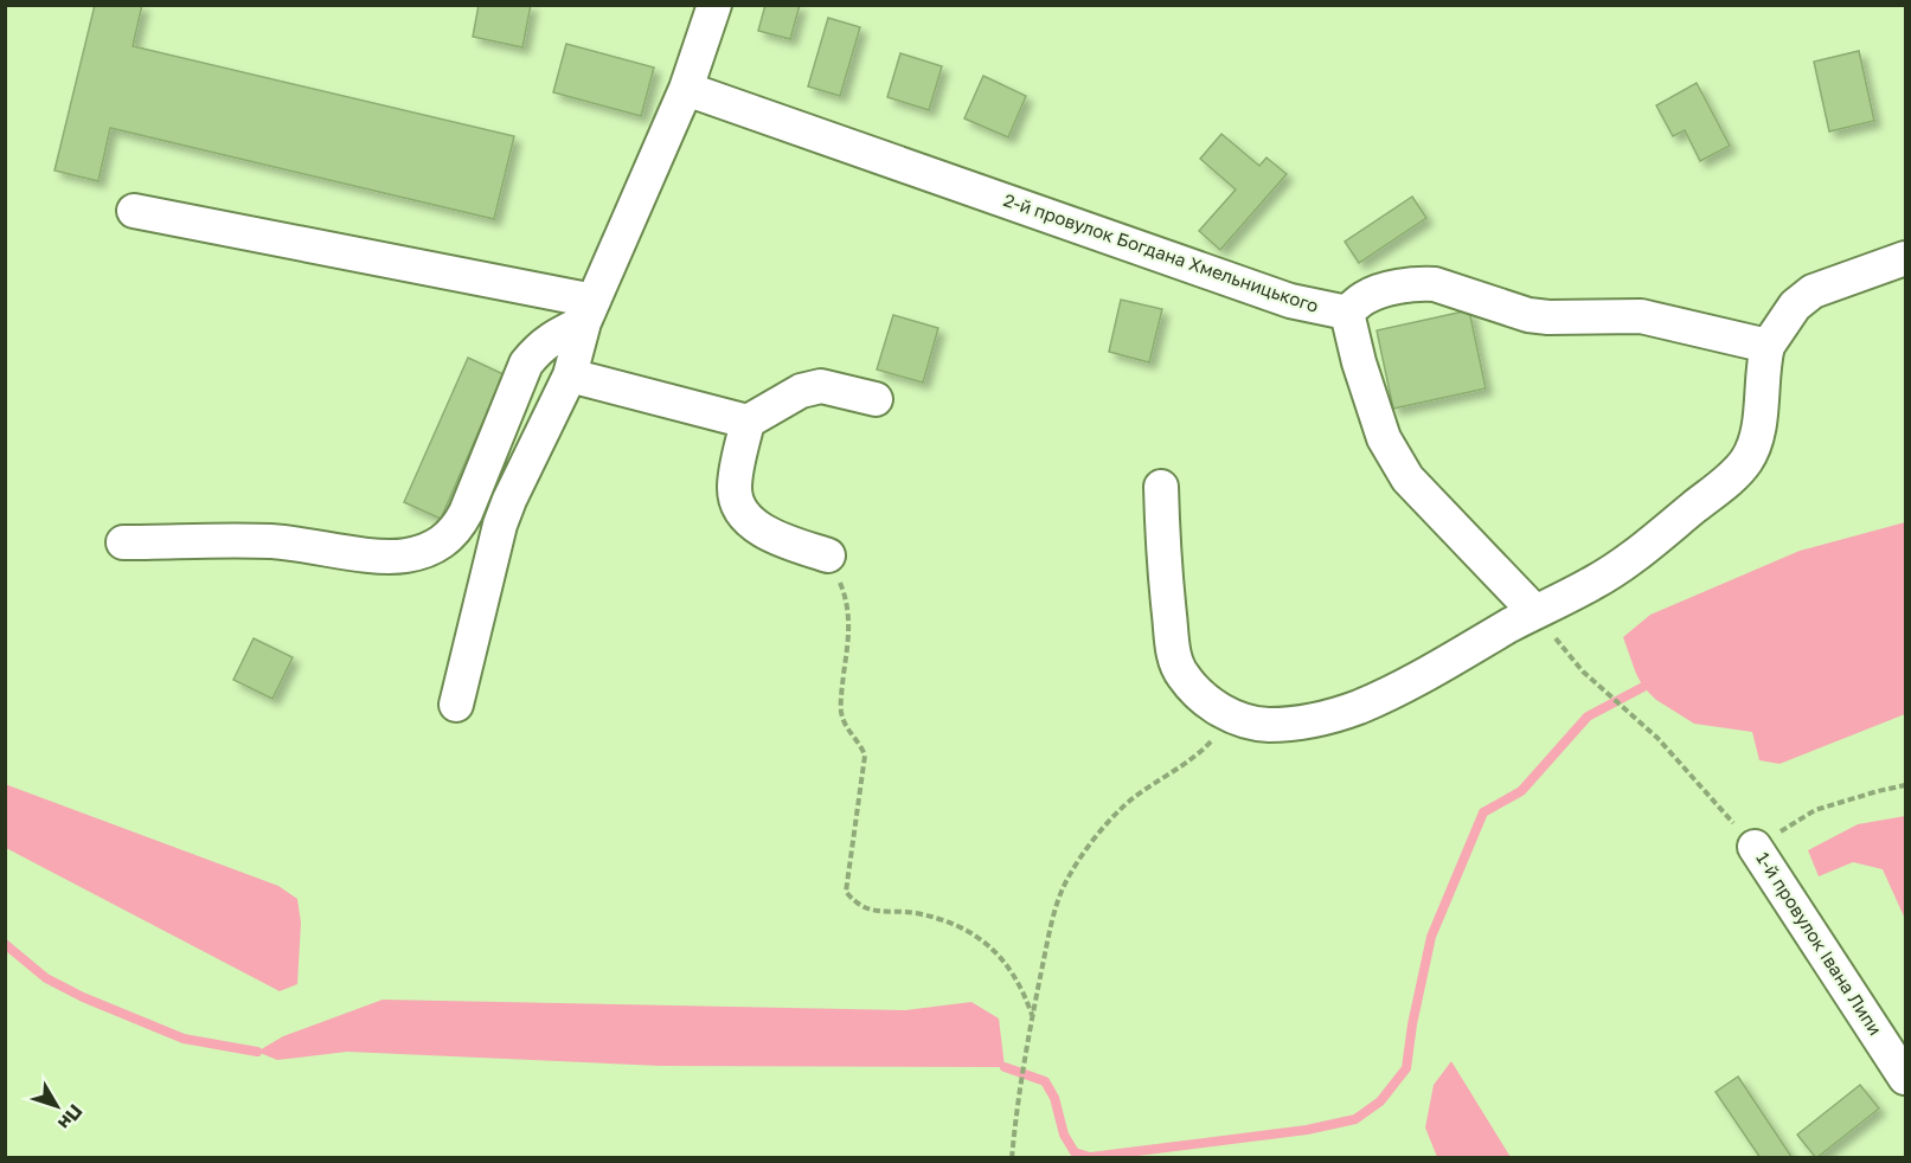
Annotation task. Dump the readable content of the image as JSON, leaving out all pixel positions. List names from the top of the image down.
{
  "streets": {
    "street": ["2-й провулок Богдана Хмельницького", "1-й провулок Івана Липи"]
  },
  "north": "bottom right"
}
